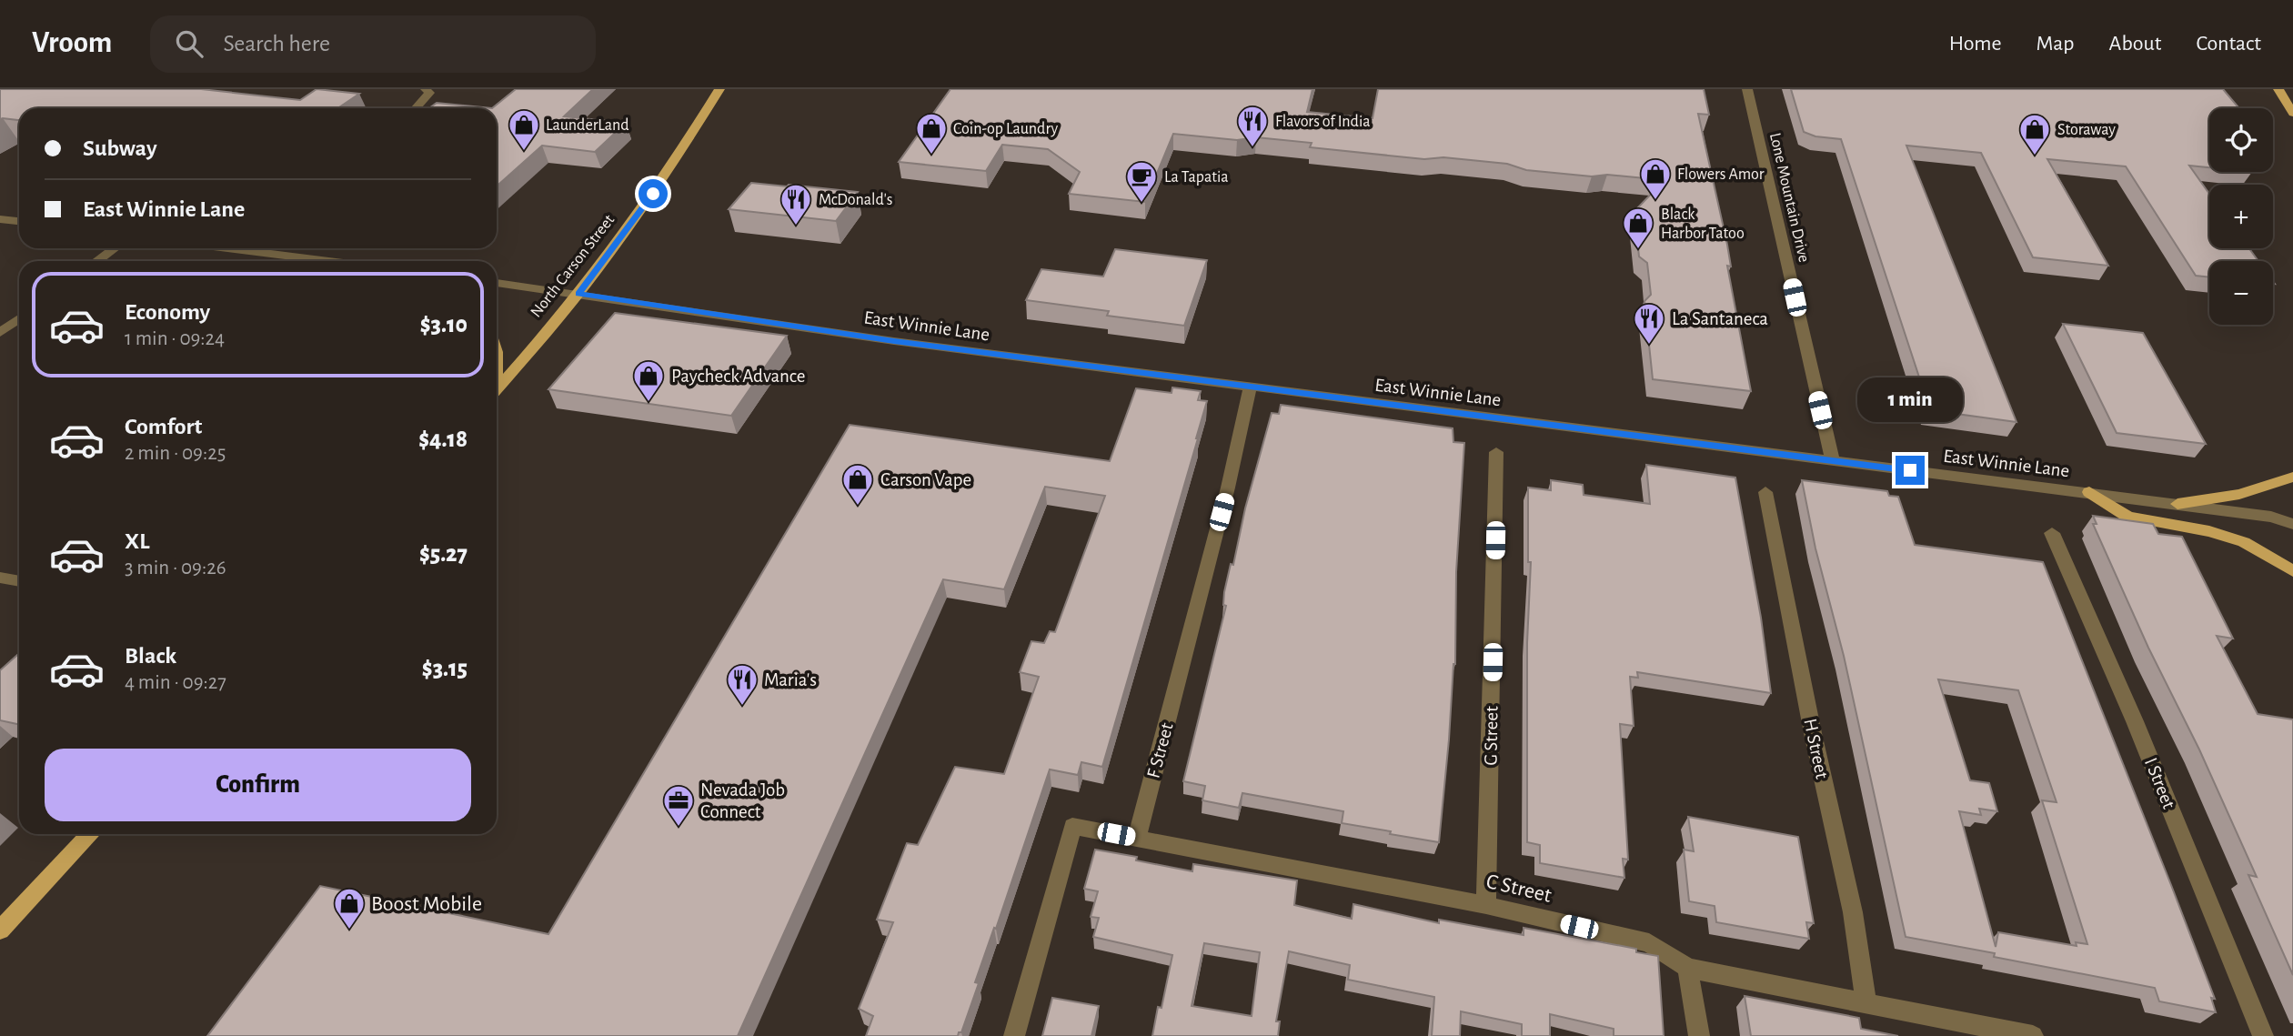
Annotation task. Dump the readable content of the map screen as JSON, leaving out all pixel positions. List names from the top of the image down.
{
  "streets": {
    "main road": ["North Carson Street"],
    "street": [
      "Lone Mountain Drive",
      "East Winnie Lane",
      "G Street",
      "H Street",
      "F Street",
      "I Street",
      "C Street"
    ]
  },
  "crossings": [
    ["Lone Mountain Drive", "East Winnie Lane"],
    ["North Carson Street", "East Winnie Lane"],
    ["East Winnie Lane", "F Street"],
    ["G Street", "C Street"],
    ["H Street", "C Street"],
    ["F Street", "C Street"]
  ],
  "places": {
    "restaurant": [
      "Flavors of India",
      "McDonald's",
      "La Santaneca",
      "Maria's"
    ],
    "shop": [
      "LaunderLand",
      "Coin-op Laundry",
      "Storaway",
      "Flowers Amor",
      "Black Harbor Tatoo",
      "Paycheck Advance",
      "Carson Vape",
      "Boost Mobile"
    ],
    "cafe": ["La Tapatia"],
    "office": ["Nevada Job Connect"]
  },
  "page": {
    "header": "Vroom",
    "search": "Search here",
    "nav": [
      "Home",
      "Map",
      "About",
      "Contact"
    ],
    "map_buttons": ["+", "−"],
    "banner": ["Subway", "East Winnie Lane"],
    "list": [
      {
        "name": "Economy",
        "note": "1 min · 09:24",
        "value": "$3.10"
      },
      {
        "name": "Comfort",
        "note": "2 min · 09:25",
        "value": "$4.18"
      },
      {
        "name": "XL",
        "note": "3 min · 09:26",
        "value": "$5.27"
      },
      {
        "name": "Black",
        "note": "4 min · 09:27",
        "value": "$3.15"
      }
    ],
    "bubble": "1 min",
    "buttons": "Confirm"
  }
}
